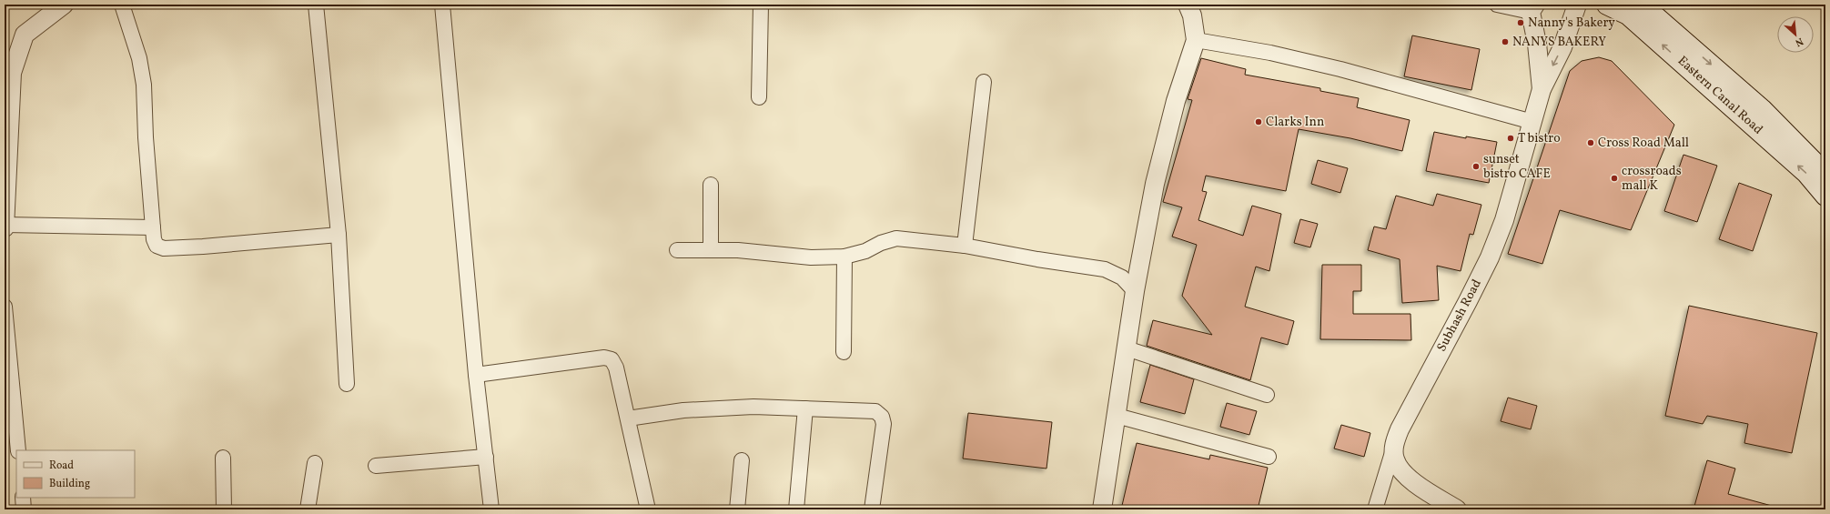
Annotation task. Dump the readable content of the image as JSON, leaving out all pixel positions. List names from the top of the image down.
{
  "streets": {
    "main road": ["Eastern Canal Road"],
    "street": ["Subhash Road"]
  },
  "places": [
    "Nanny's Bakery",
    "NANYS BAKERY",
    "Clarks Inn",
    "T bistro",
    "Cross Road Mall",
    "sunset bistro CAFE",
    "crossroads mall K"
  ],
  "legend": ["Road", "Building"],
  "north": "bottom right"
}
